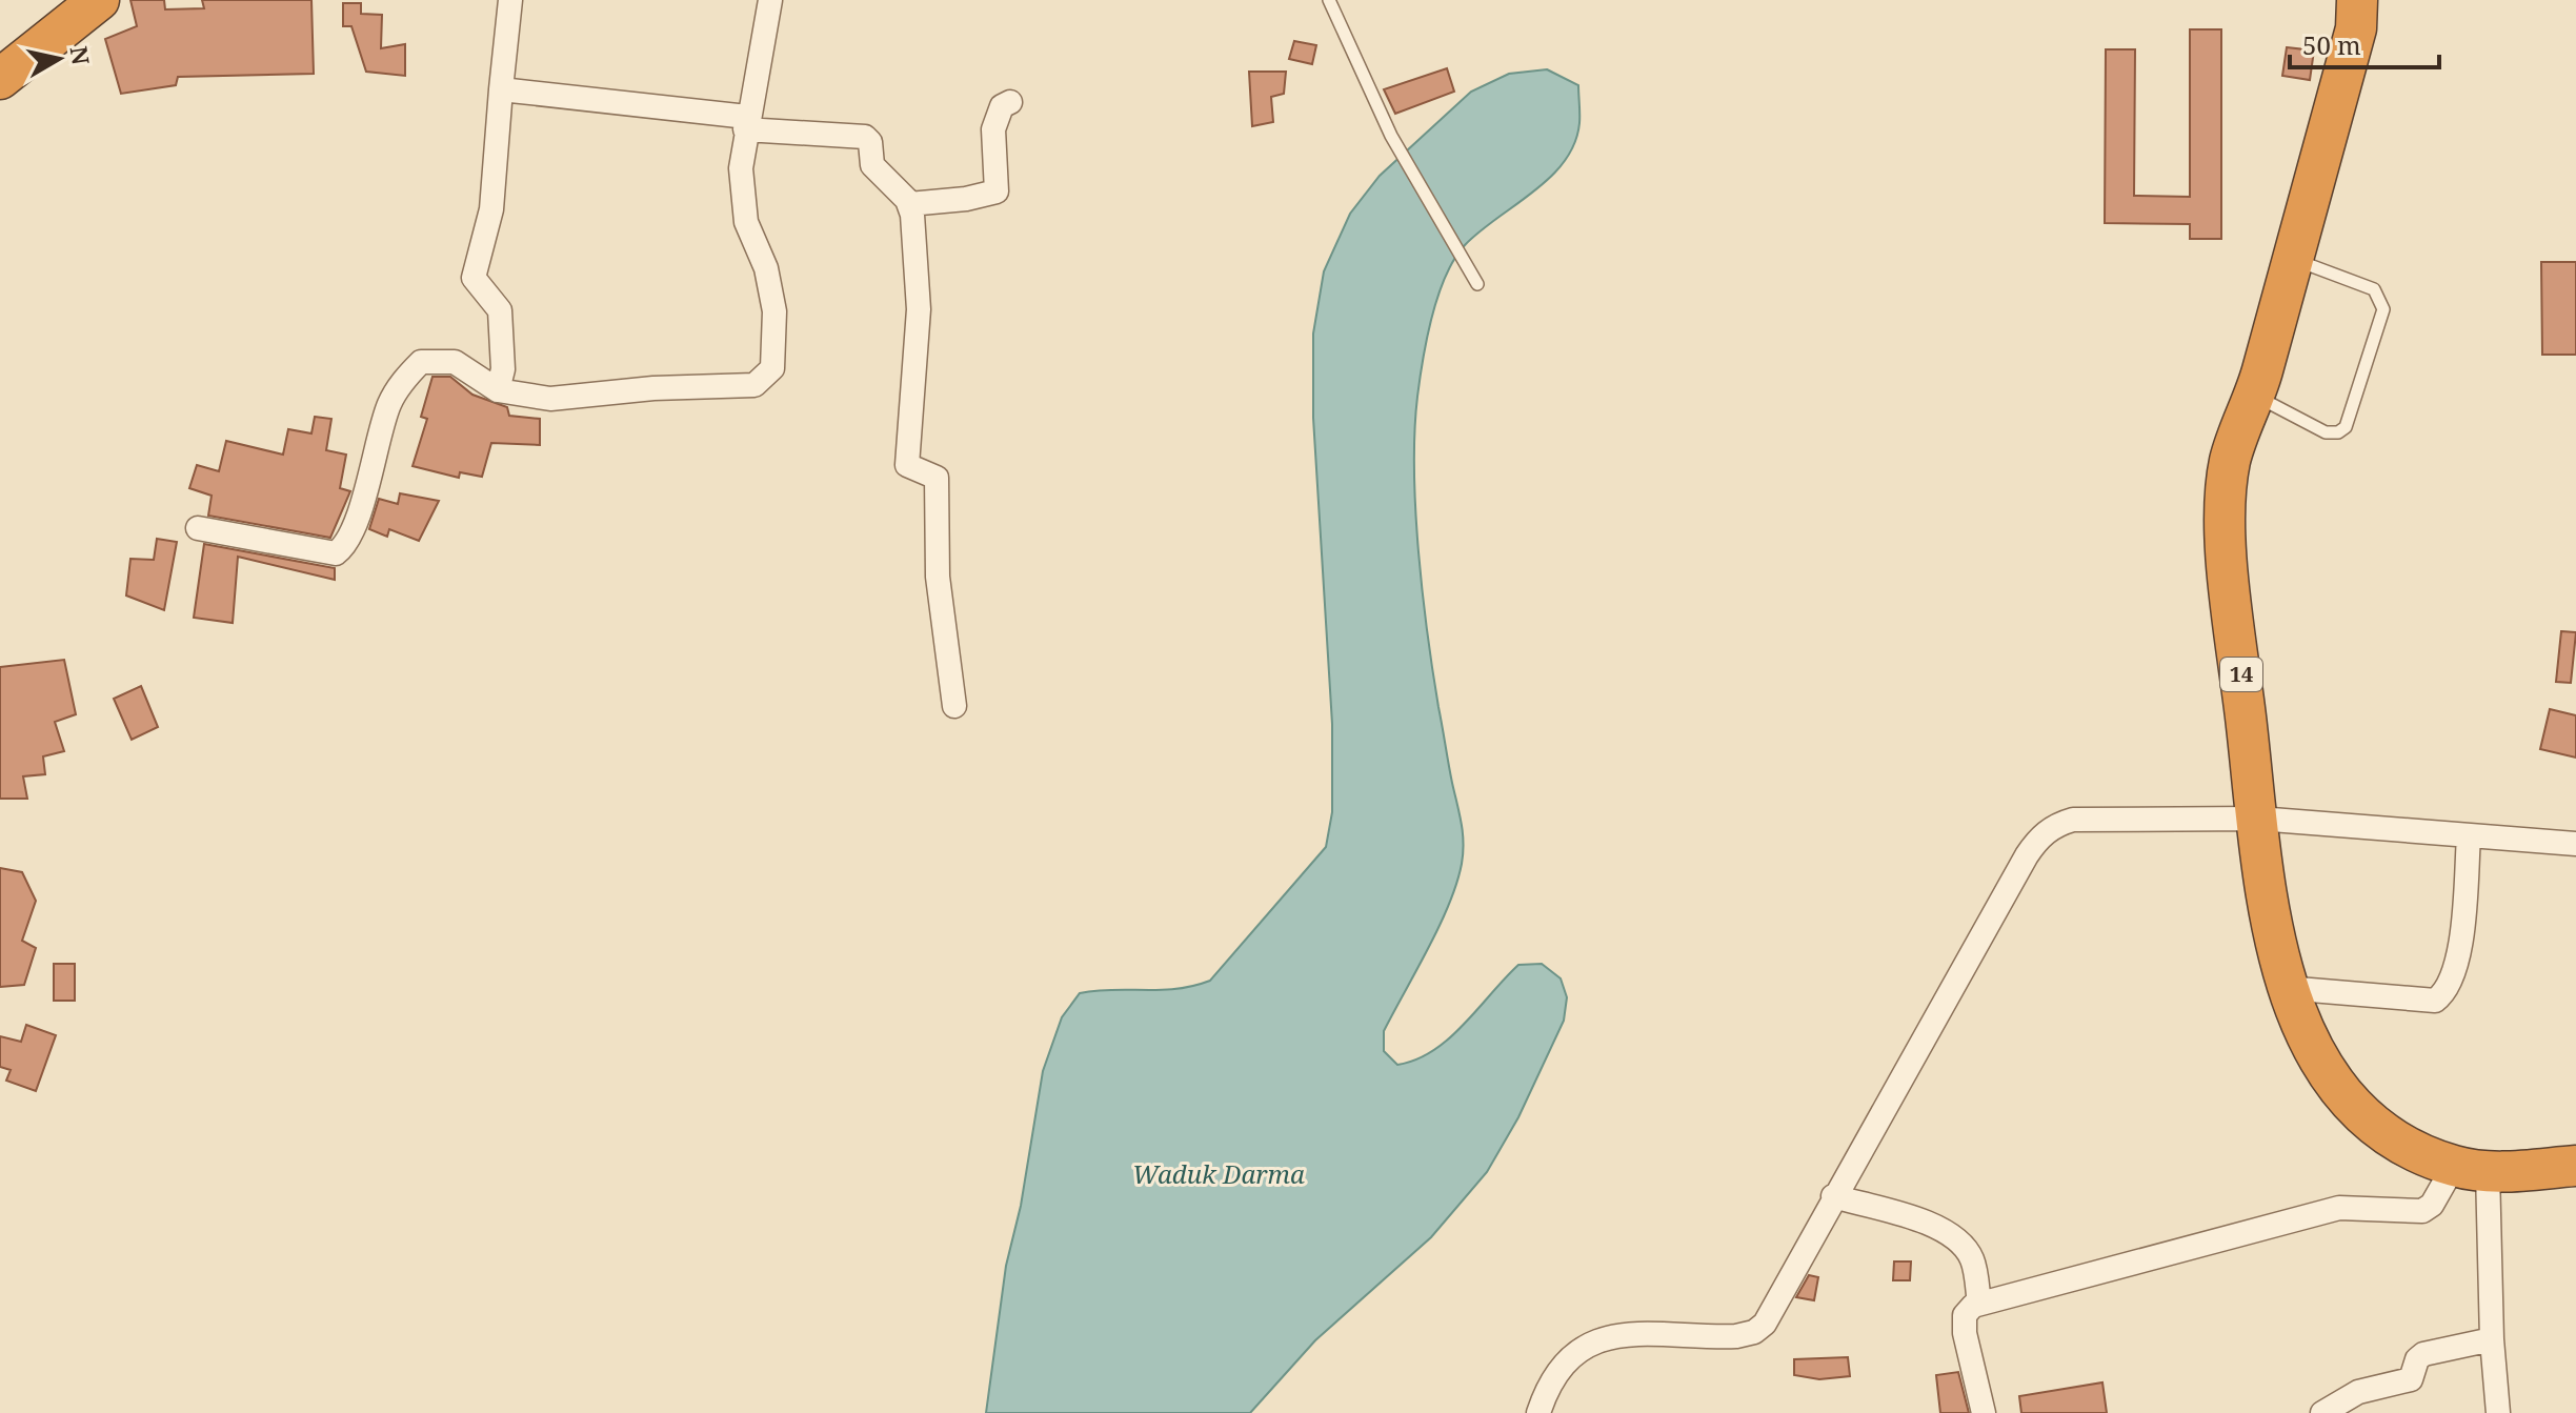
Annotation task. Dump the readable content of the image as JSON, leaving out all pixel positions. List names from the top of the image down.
{
  "streets": {
    "highway": ["14"]
  },
  "water": ["Waduk Darma"],
  "scale_bar": "50 m",
  "north": "right"
}
